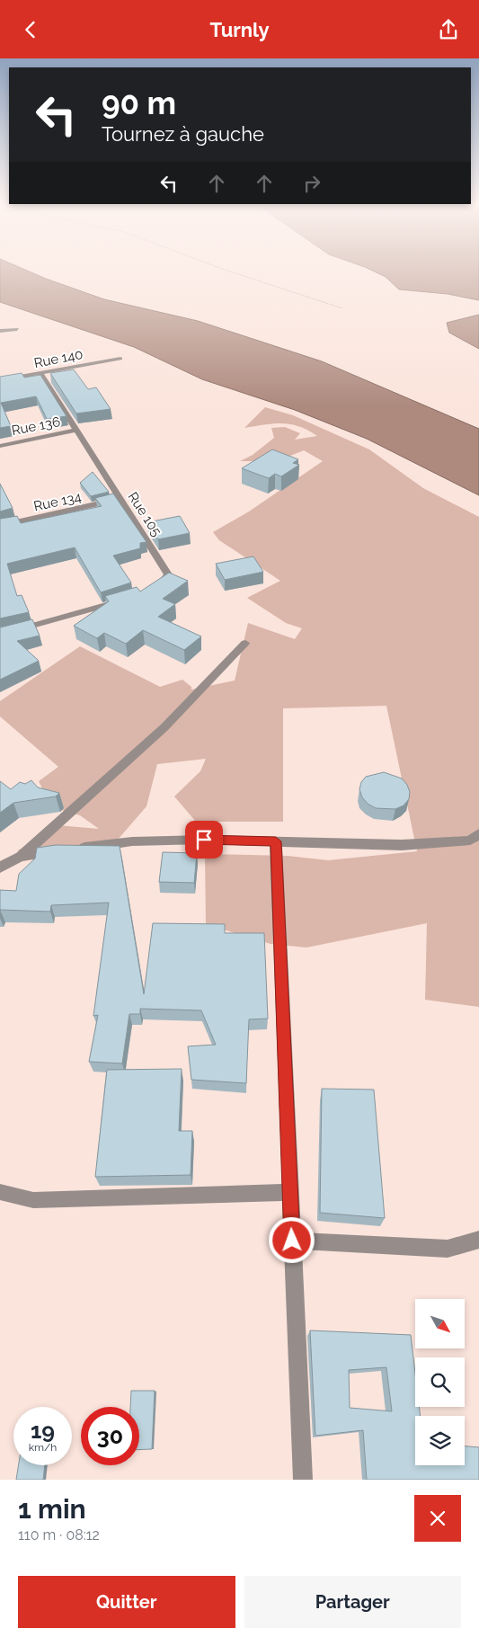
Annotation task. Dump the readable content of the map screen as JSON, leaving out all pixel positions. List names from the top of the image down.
{
  "streets": {
    "street": [
      "Rue 140",
      "Rue 136",
      "Rue 134",
      "Rue 105"
    ]
  },
  "crossings": [
    ["Rue 140", "Rue 105"],
    ["Rue 136", "Rue 105"],
    ["Rue 134", "Rue 105"]
  ],
  "north": "bottom right",
  "page": {
    "header": "Turnly",
    "turn": ["90 m", "Tournez à gauche"],
    "speed": "19 km/h",
    "limit": "30",
    "heading": ["1 min", "110 m · 08:12"],
    "buttons": ["Quitter", "Partager"]
  }
}
